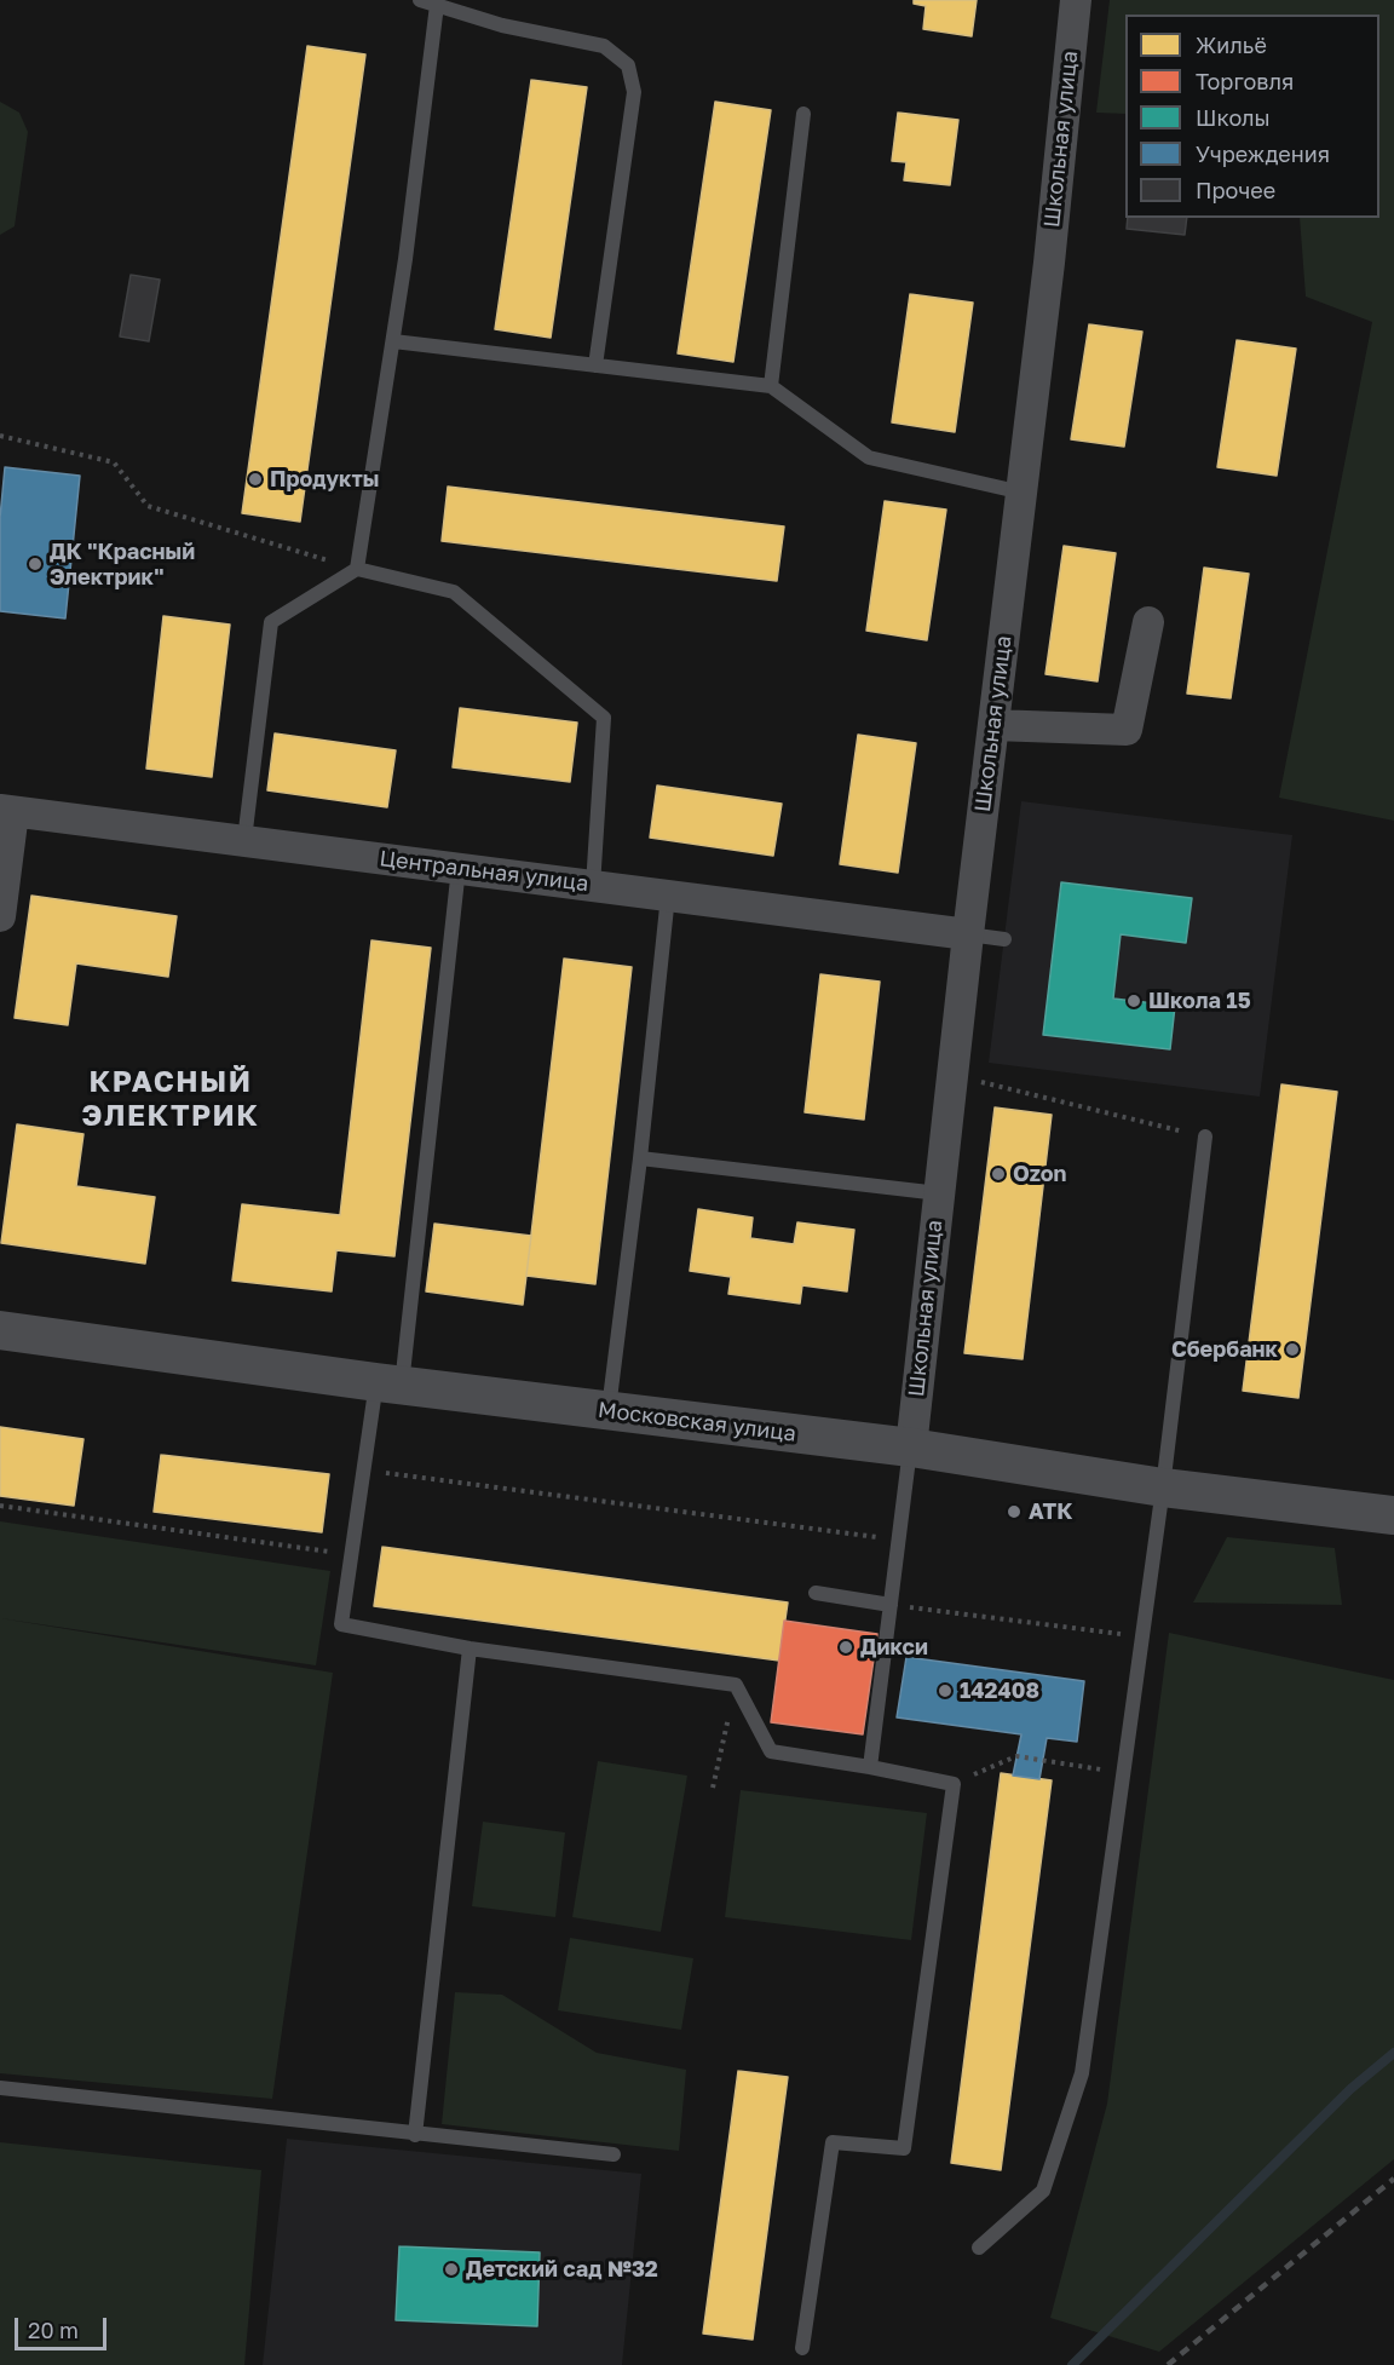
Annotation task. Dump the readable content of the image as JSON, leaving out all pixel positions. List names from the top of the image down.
{
  "streets": {
    "street": ["Школьная улица", "Центральная улица", "Московская улица"]
  },
  "crossings": [
    ["Школьная улица", "Центральная улица"],
    ["Школьная улица", "Московская улица"]
  ],
  "districts": ["КРАСНЫЙ ЭЛЕКТРИК"],
  "places": [
    "Продукты",
    "ДК \"Красный Электрик\"",
    "Школа 15",
    "Ozon",
    "Сбербанк",
    "АТК",
    "Дикси",
    "142408",
    "Детский сад №32"
  ],
  "legend": [
    "Жильё",
    "Торговля",
    "Школы",
    "Учреждения",
    "Прочее"
  ],
  "scale_bar": "20 m"
}
